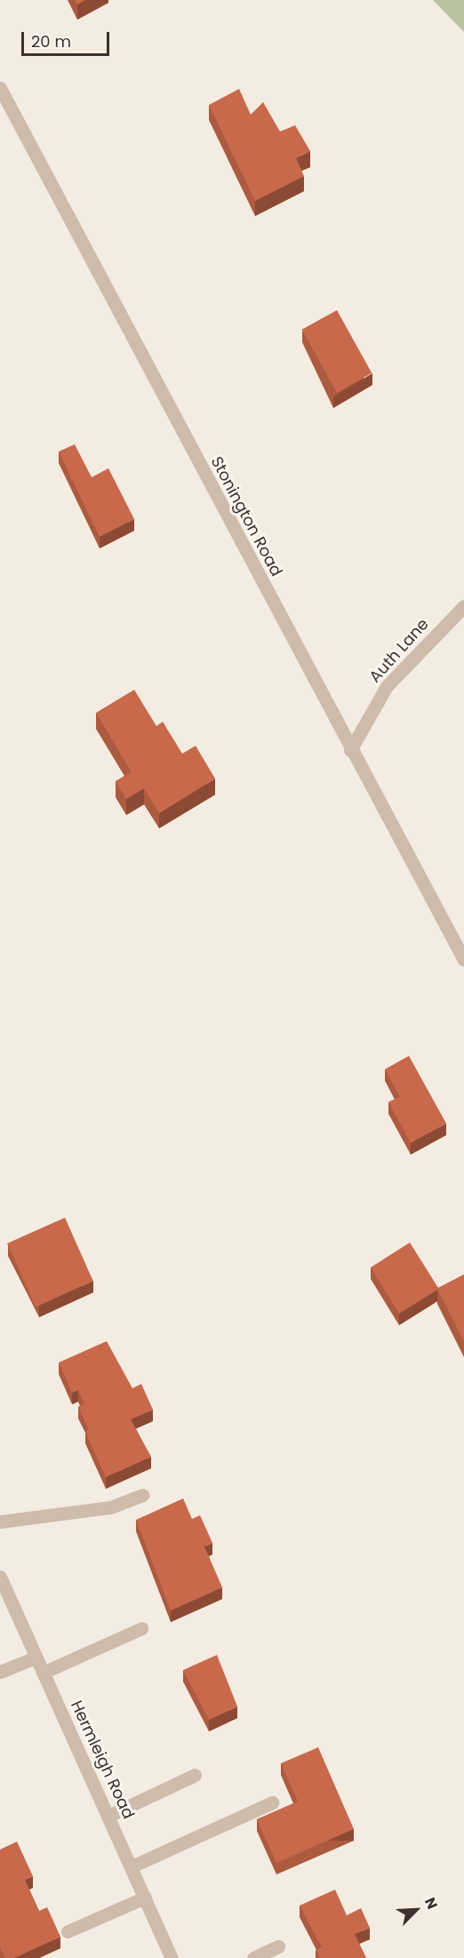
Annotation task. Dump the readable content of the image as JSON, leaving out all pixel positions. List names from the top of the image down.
{
  "streets": {
    "street": ["Stonington Road", "Auth Lane", "Hermleigh Road"]
  },
  "crossings": [
    ["Stonington Road", "Auth Lane"]
  ],
  "scale_bar": "20 m",
  "north": "top right"
}
